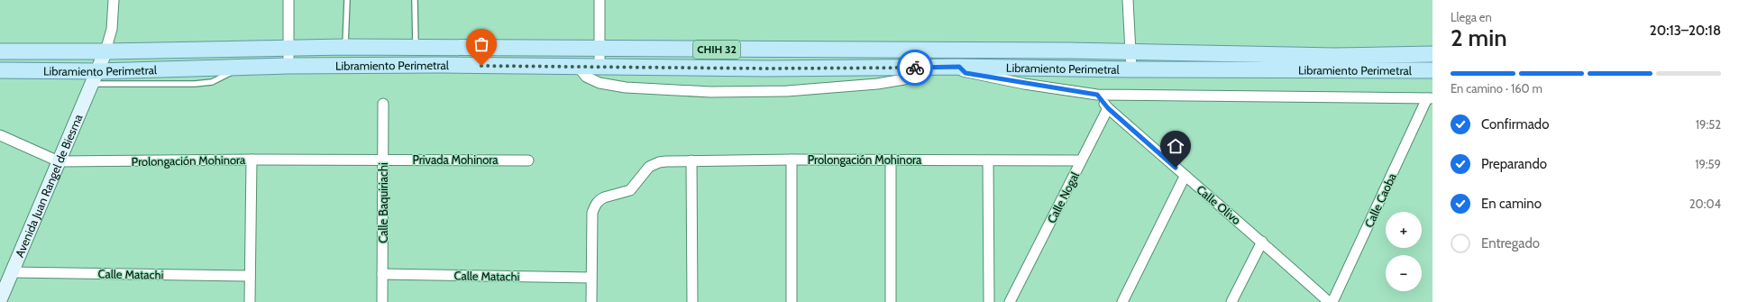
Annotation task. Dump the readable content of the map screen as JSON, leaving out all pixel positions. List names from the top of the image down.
{
  "streets": {
    "main road": ["CHIH 32", "Libramiento Perimetral"],
    "street": [
      "Privada Mohinora",
      "Prolongación Mohinora",
      "Avenida Juan Rangel de Biesma",
      "Calle Nogal",
      "Calle Caoba",
      "Calle Baquiriachi",
      "Calle Olivo",
      "Calle Matachi"
    ]
  },
  "crossings": [
    ["Libramiento Perimetral", "Avenida Juan Rangel de Biesma"],
    ["Privada Mohinora", "Prolongación Mohinora"],
    ["Privada Mohinora", "Calle Baquiriachi"],
    ["Prolongación Mohinora", "Avenida Juan Rangel de Biesma"],
    ["Prolongación Mohinora", "Calle Nogal"],
    ["Prolongación Mohinora", "Calle Baquiriachi"],
    ["Prolongación Mohinora", "Calle Matachi"],
    ["Avenida Juan Rangel de Biesma", "Calle Matachi"],
    ["Calle Nogal", "Calle Olivo"],
    ["Calle Baquiriachi", "Calle Matachi"]
  ],
  "page": {
    "heading": ["2 min", "Llega en", "20:13–20:18"],
    "bar": "En camino · 160 m",
    "list": [
      ["Confirmado", "19:52"],
      ["Preparando", "19:59"],
      ["En camino", "20:04"],
      "Entregado"
    ],
    "map_buttons": ["+", "−"]
  }
}
